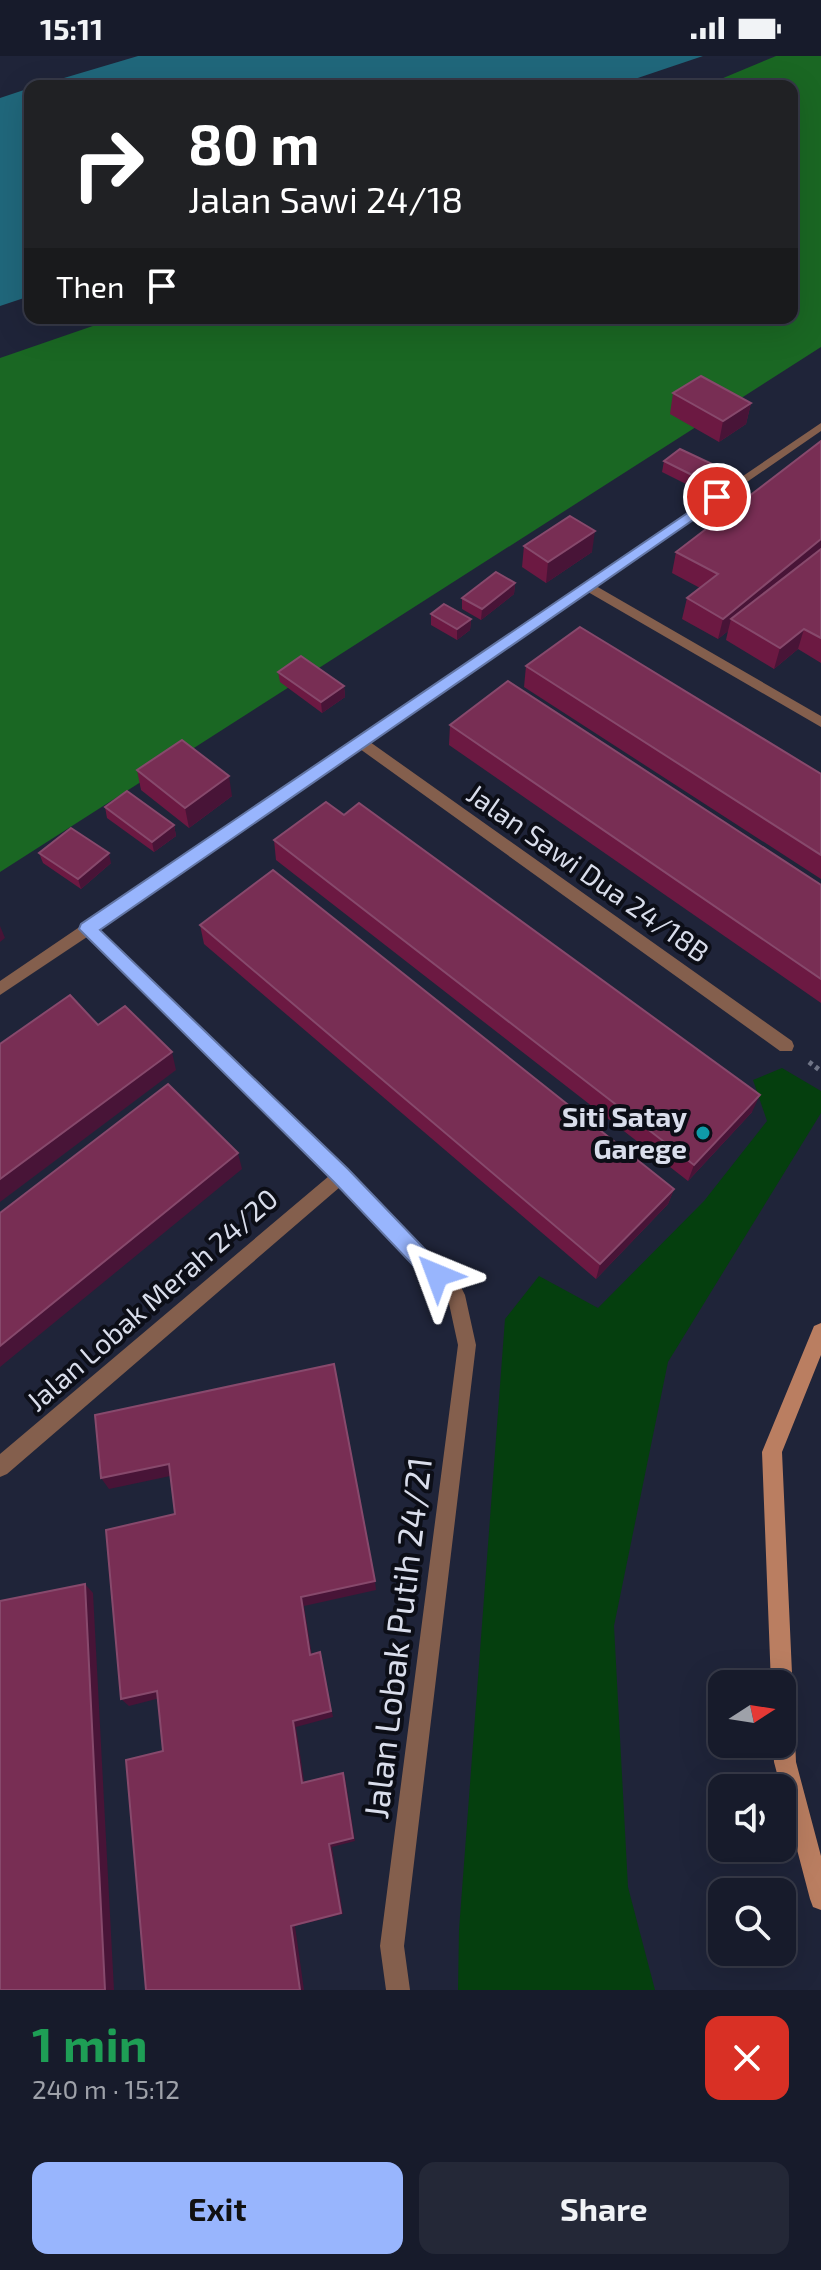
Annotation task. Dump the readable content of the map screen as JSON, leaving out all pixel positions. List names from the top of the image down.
{
  "streets": {
    "street": ["Jalan Sawi Dua 24/18B", "Jalan Lobak Merah 24/20", "Jalan Lobak Putih 24/21"]
  },
  "crossings": [
    ["Jalan Lobak Merah 24/20", "Jalan Lobak Putih 24/21"]
  ],
  "places": ["Siti Satay Garege"],
  "north": "right",
  "page": {
    "status": "15:11",
    "turn": ["80 m", "Jalan Sawi 24/18"],
    "then": "Then",
    "heading": ["1 min", "240 m · 15:12"],
    "buttons": ["Exit", "Share"]
  }
}
